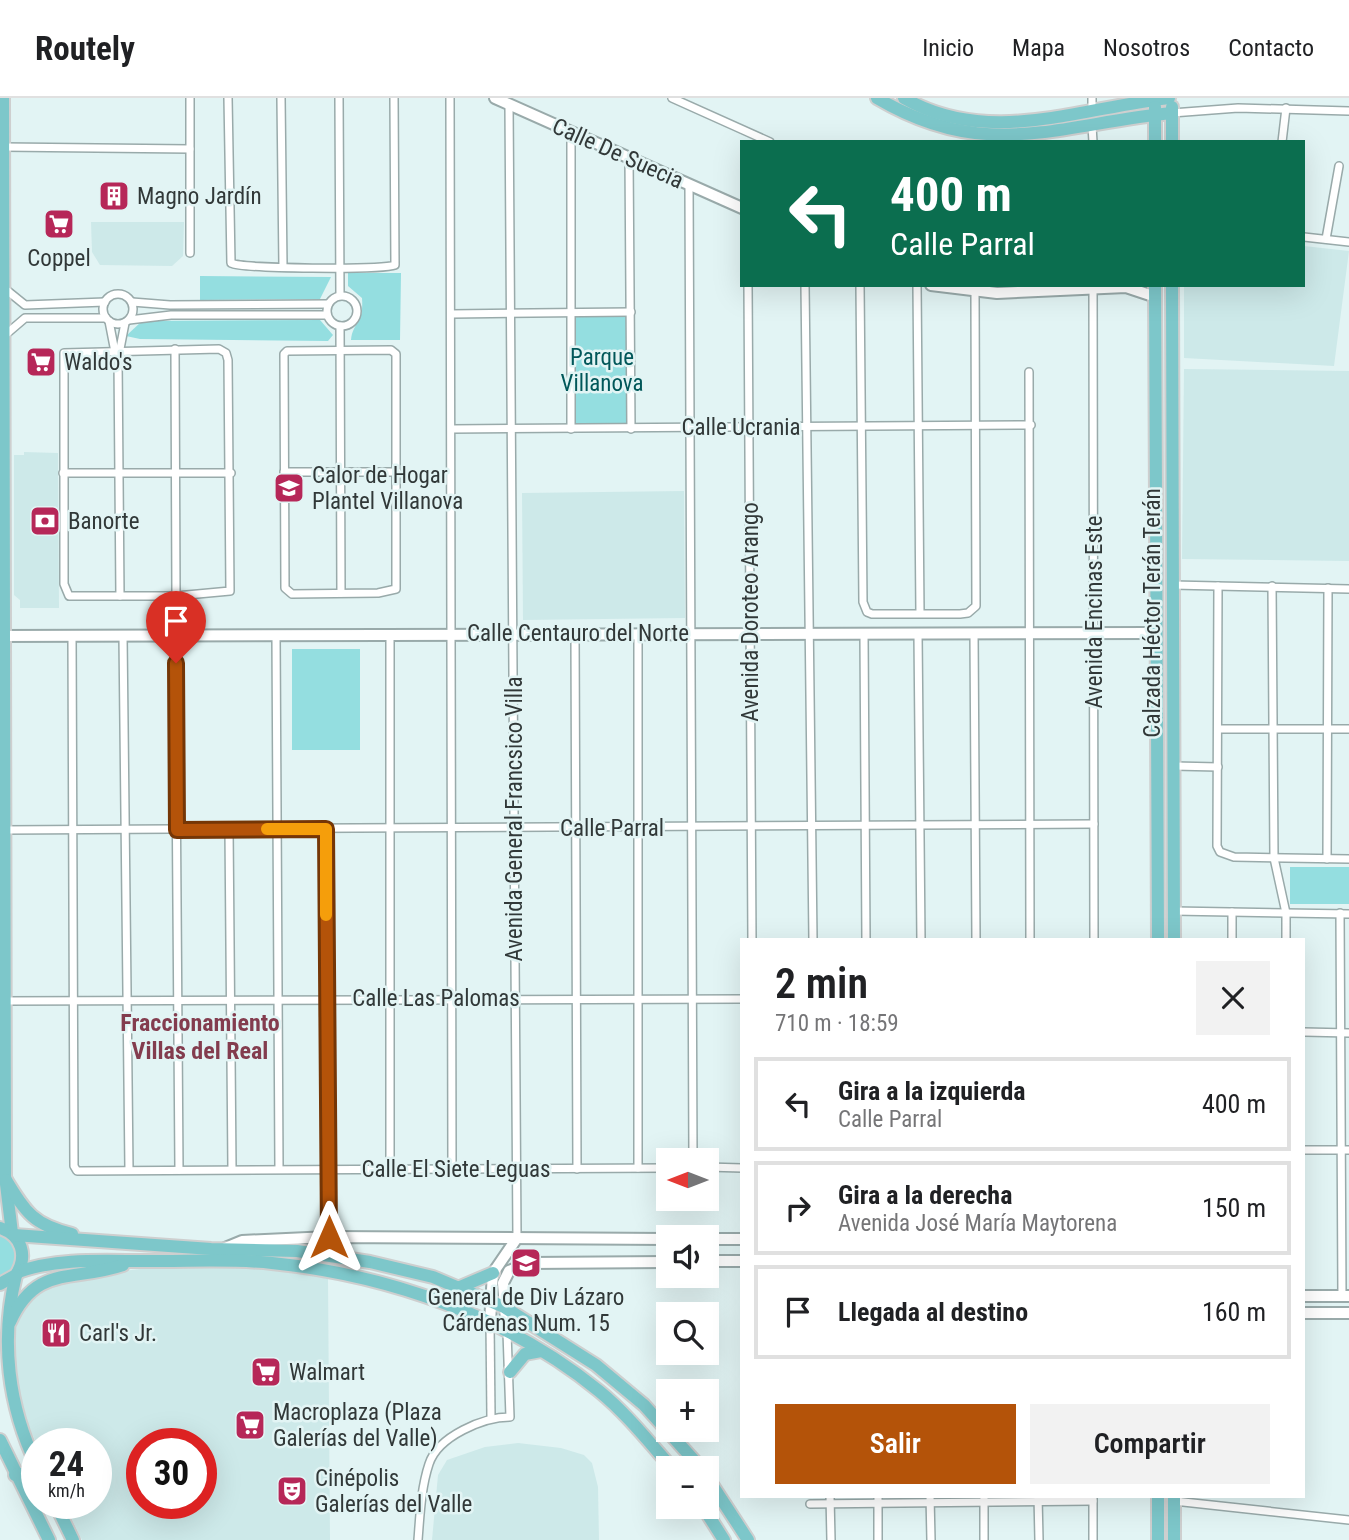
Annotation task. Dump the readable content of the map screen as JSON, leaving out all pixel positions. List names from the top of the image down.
{
  "streets": {
    "main road": ["Calzada Héctor Terán Terán"],
    "street": [
      "Calle De Suecia",
      "Calle Ucrania",
      "Avenida Doroteo Arango",
      "Avenida Encinas Este",
      "Calle Centauro del Norte",
      "Avenida General Francsico Villa",
      "Calle Parral",
      "Calle Las Palomas",
      "Calle El Siete Leguas"
    ]
  },
  "crossings": [
    ["Calle De Suecia", "Avenida General Francsico Villa"],
    ["Calle Ucrania", "Avenida Doroteo Arango"],
    ["Calle Ucrania", "Avenida General Francsico Villa"],
    ["Avenida Doroteo Arango", "Calle Centauro del Norte"],
    ["Avenida Doroteo Arango", "Calle Parral"],
    ["Avenida Encinas Este", "Calle Centauro del Norte"],
    ["Avenida Encinas Este", "Calle Parral"],
    ["Calzada Héctor Terán Terán", "Calle Centauro del Norte"],
    ["Calle Centauro del Norte", "Avenida General Francsico Villa"],
    ["Avenida General Francsico Villa", "Calle Parral"],
    ["Avenida General Francsico Villa", "Calle Las Palomas"],
    ["Avenida General Francsico Villa", "Calle El Siete Leguas"],
    ["Calle Las Palomas", "Calle El Siete Leguas"]
  ],
  "districts": ["Fraccionamiento Villas del Real"],
  "parks": ["Parque Villanova"],
  "places": {
    "building": ["Magno Jardín"],
    "supermarket": [
      "Coppel",
      "Waldo's",
      "Walmart",
      "Macroplaza (Plaza Galerías del Valle)"
    ],
    "school or university": ["Calor de Hogar Plantel Villanova", "General de Div Lázaro Cárdenas Num. 15"],
    "bank": ["Banorte"],
    "restaurant": ["Carl's Jr."],
    "theatre": ["Cinépolis Galerías del Valle"]
  },
  "north": "left",
  "page": {
    "header": "Routely",
    "nav": [
      "Inicio",
      "Mapa",
      "Nosotros",
      "Contacto"
    ],
    "turn": ["400 m", "Calle Parral"],
    "heading": ["2 min", "710 m · 18:59"],
    "list": [
      {
        "name": "Gira a la izquierda",
        "note": "Calle Parral",
        "value": "400 m"
      },
      {
        "name": "Gira a la derecha",
        "note": "Avenida José María Maytorena",
        "value": "150 m"
      },
      {
        "name": "Llegada al destino",
        "value": "160 m"
      }
    ],
    "map_buttons": ["+", "−"],
    "buttons": ["Salir", "Compartir"],
    "speed": "24 km/h",
    "limit": "30"
  }
}
